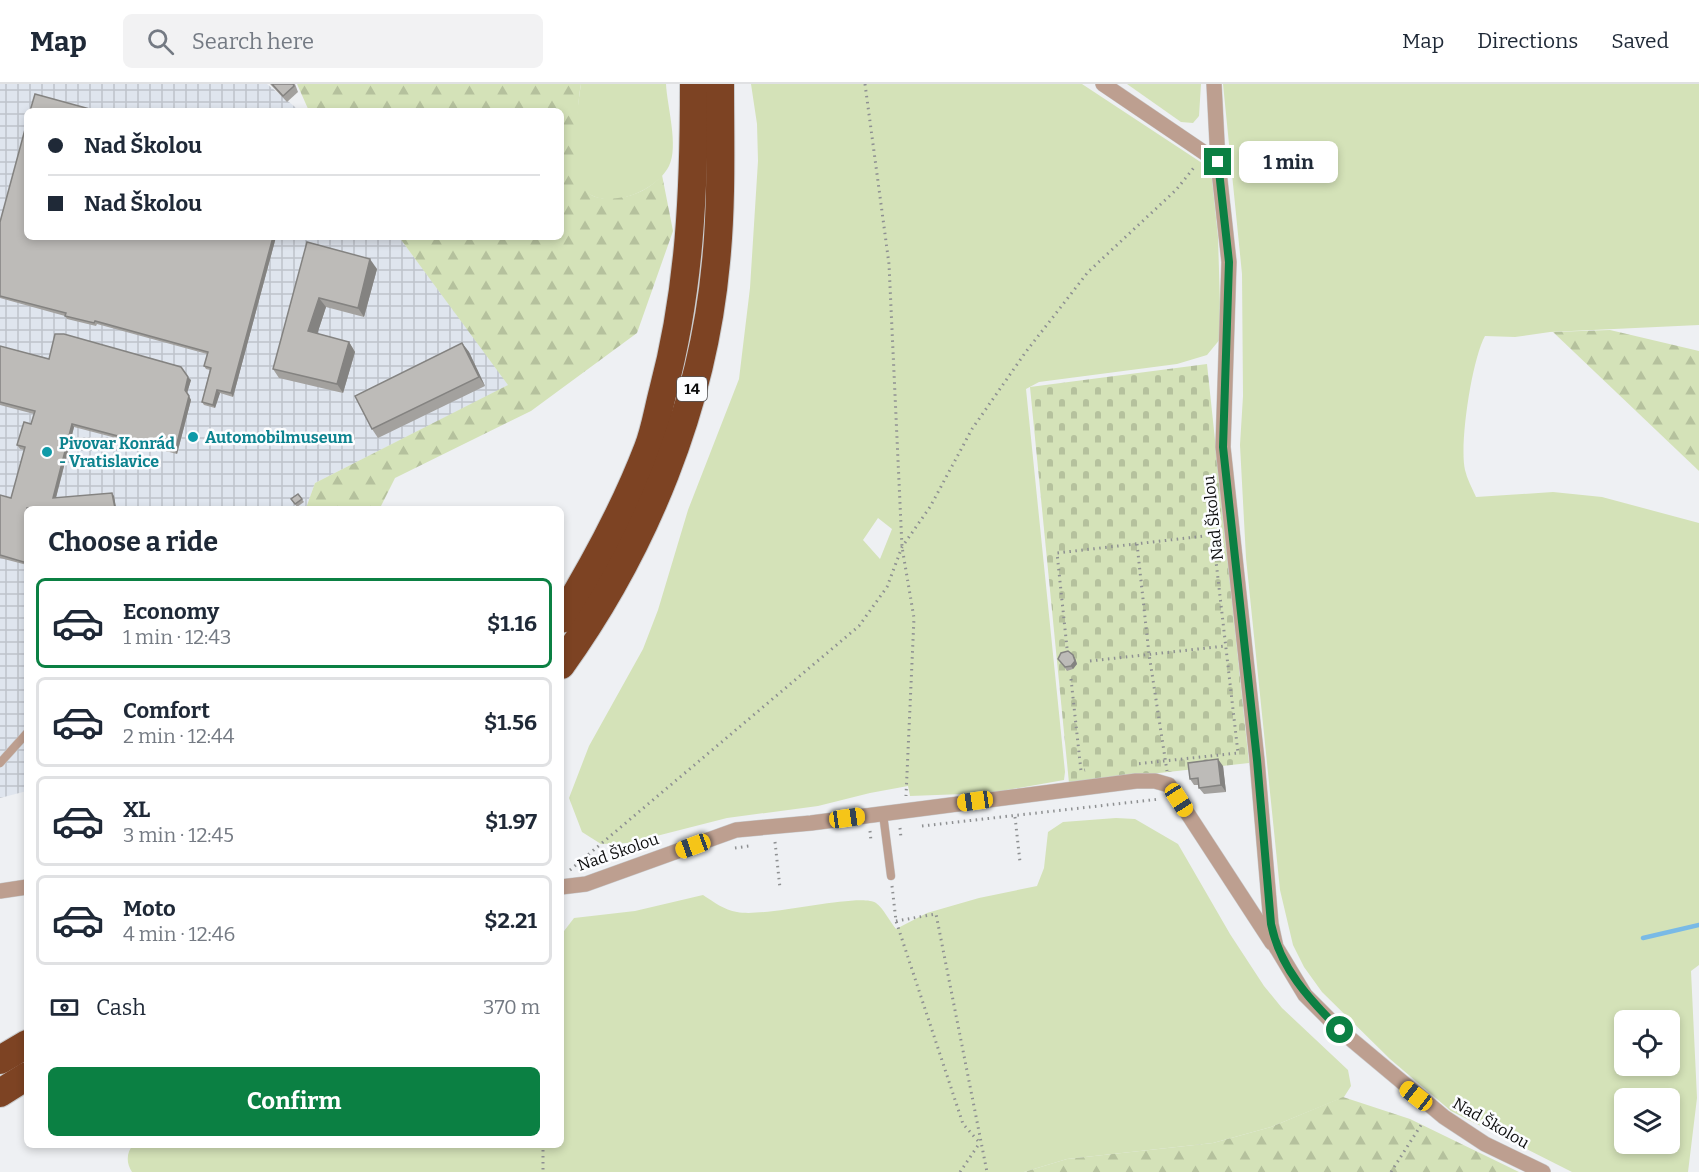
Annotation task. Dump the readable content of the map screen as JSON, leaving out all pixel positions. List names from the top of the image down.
{
  "streets": {
    "highway": ["14"],
    "street": ["Nad Školou"]
  },
  "places": ["Automobilmuseum", "Pivovar Konrád - Vratislavice"],
  "page": {
    "header": "Map",
    "search": "Search here",
    "nav": ["Map", "Directions", "Saved"],
    "banner": ["Nad Školou", "Nad Školou"],
    "bubble": "1 min",
    "heading": "Choose a ride",
    "list": [
      {
        "name": "Economy",
        "note": "1 min · 12:43",
        "value": "$1.16"
      },
      {
        "name": "Comfort",
        "note": "2 min · 12:44",
        "value": "$1.56"
      },
      {
        "name": "XL",
        "note": "3 min · 12:45",
        "value": "$1.97"
      },
      {
        "name": "Moto",
        "note": "4 min · 12:46",
        "value": "$2.21"
      }
    ],
    "pay": ["Cash", "370 m"],
    "buttons": "Confirm"
  }
}
